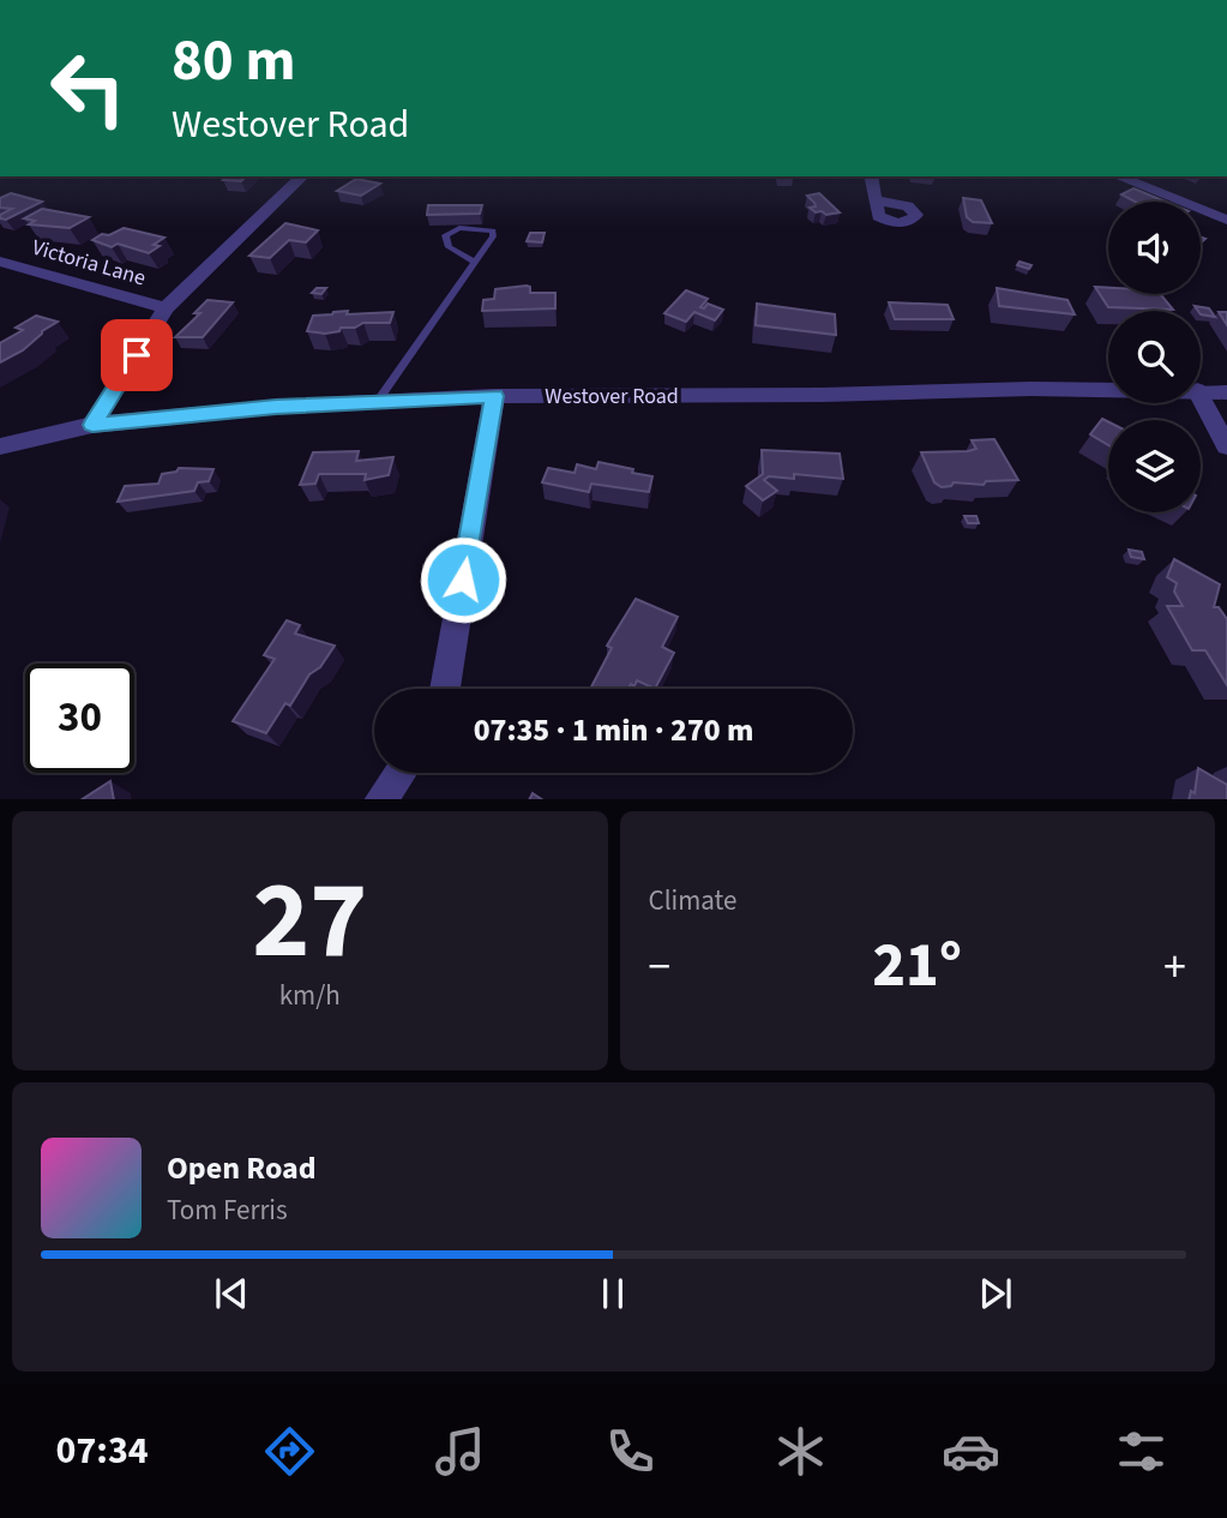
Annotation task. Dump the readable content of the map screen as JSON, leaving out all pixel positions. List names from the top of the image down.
{
  "streets": {
    "street": ["Victoria Lane", "Westover Road"]
  },
  "page": {
    "turn": ["80 m", "Westover Road"],
    "limit": "30",
    "trip": "07:35 · 1 min · 270 m",
    "tile": [
      ["27", "km/h"],
      "Climate"
    ],
    "heat": ["−", "21°", "+"],
    "song": ["Open Road", "Tom Ferris"],
    "tabs": "07:34"
  }
}
